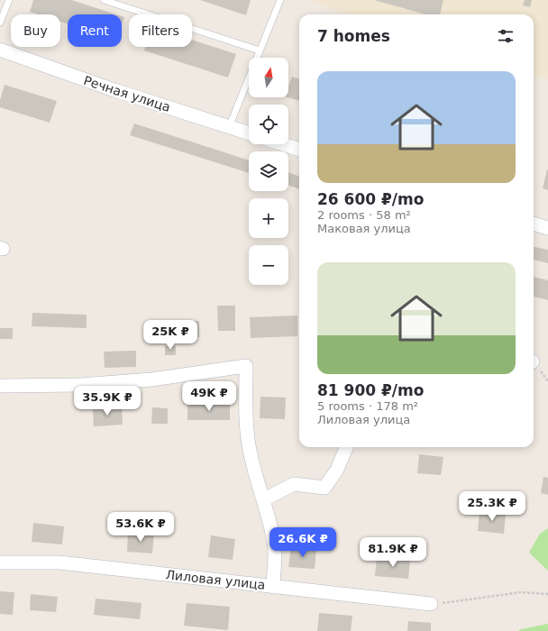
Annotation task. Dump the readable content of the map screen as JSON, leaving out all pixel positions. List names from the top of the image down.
{
  "streets": {
    "street": ["Речная улица", "Лиловая улица"]
  },
  "north": "top",
  "page": {
    "chip": ["Buy", "Rent", "Filters"],
    "heading": "7 homes",
    "map_buttons": ["+", "−"],
    "list": [
      {
        "name": "26 600 ₽/mo",
        "note": "2 rooms · 58 m² · Маковая улица"
      },
      {
        "name": "81 900 ₽/mo",
        "note": "5 rooms · 178 m² · Лиловая улица"
      }
    ],
    "price": [
      "25K ₽",
      "49K ₽",
      "35.9K ₽",
      "25.3K ₽",
      "53.6K ₽",
      "26.6K ₽",
      "81.9K ₽"
    ]
  }
}
